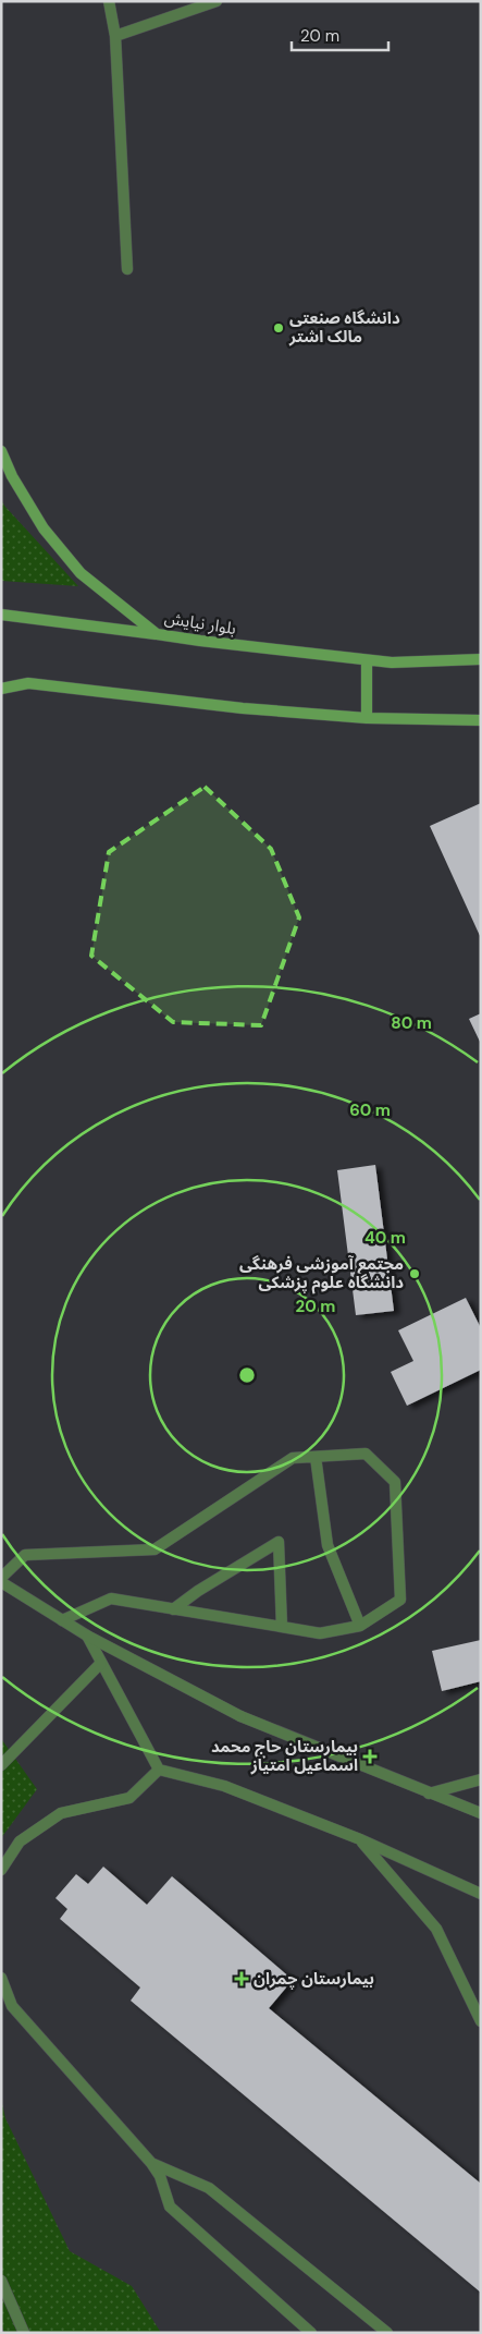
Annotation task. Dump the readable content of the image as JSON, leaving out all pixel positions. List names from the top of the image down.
{
  "streets": {
    "main road": ["بلوار نیایش"]
  },
  "places": {
    "other": ["دانشگاه صنعتی مالک اشتر", "مجتمع آموزشی فرهنگی دانشگاه علوم پزشکی"],
    "health": ["بیمارستان حاج محمد اسماعیل امتیاز", "بیمارستان چمران"]
  },
  "scale_bar": "20 m",
  "rings": [
    "80 m",
    "60 m",
    "40 m",
    "20 m"
  ]
}
